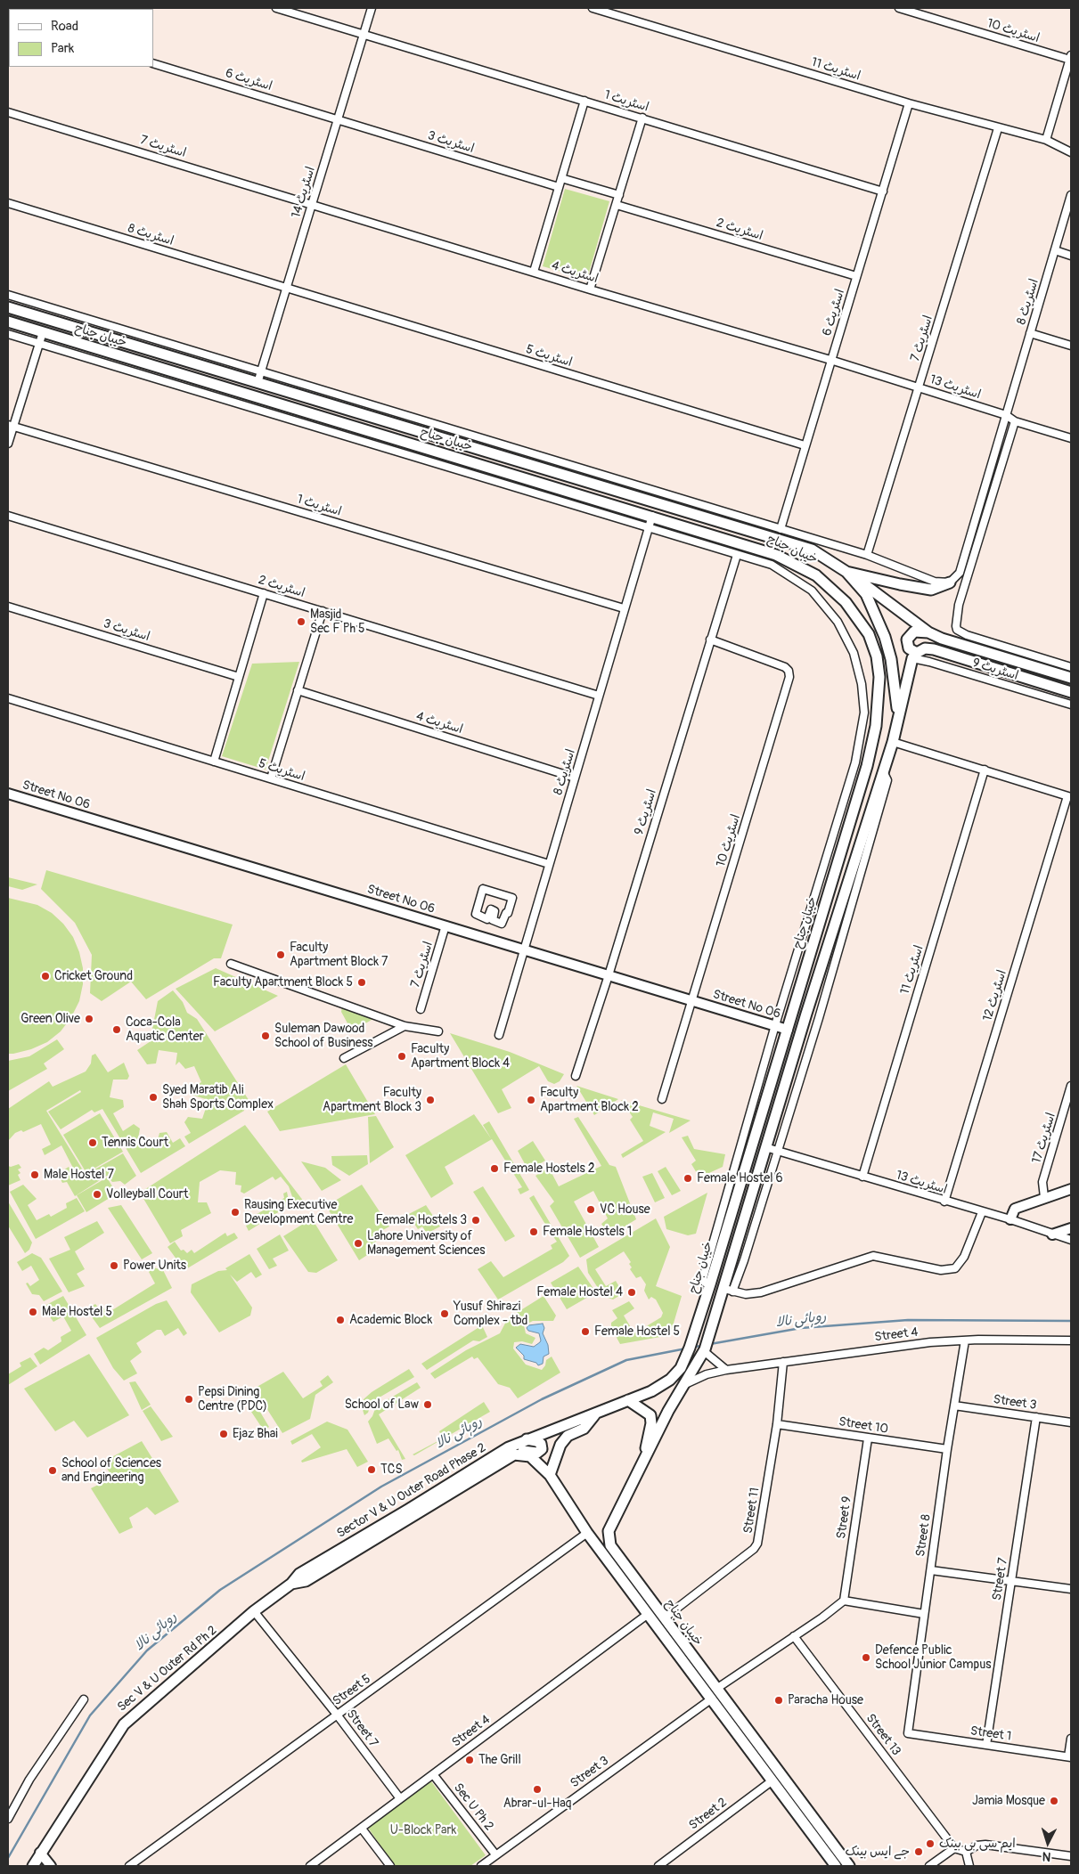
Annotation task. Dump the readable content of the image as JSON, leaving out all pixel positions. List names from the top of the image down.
{
  "streets": {
    "main road": ["خیبان جناح", "Sector V & U Outer Road Phase 2", "Sec V & U Outer Rd Ph 2"],
    "street": [
      "اسٹریٹ 10",
      "اسٹریٹ 11",
      "اسٹریٹ 6",
      "اسٹریٹ 1",
      "اسٹریٹ 3",
      "اسٹریٹ 7",
      "اسٹریٹ 14",
      "اسٹریٹ 2",
      "اسٹریٹ 8",
      "اسٹریٹ 4",
      "اسٹریٹ 5",
      "اسٹریٹ 13",
      "اسٹریٹ 9",
      "Street No 06",
      "اسٹریٹ 12",
      "اسٹریٹ 17",
      "Street 4",
      "Street 3",
      "Street 10",
      "Street 11",
      "Street 9",
      "Street 8",
      "Street 7",
      "Street 5",
      "Street 1",
      "Street 13",
      "Sec U Ph 2",
      "Street 2"
    ]
  },
  "crossings": [
    ["اسٹریٹ 10", "اسٹریٹ 9"],
    ["اسٹریٹ 10", "Street No 06"],
    ["اسٹریٹ 11", "اسٹریٹ 6"],
    ["اسٹریٹ 11", "اسٹریٹ 7"],
    ["اسٹریٹ 11", "اسٹریٹ 13"],
    ["اسٹریٹ 6", "اسٹریٹ 1"],
    ["اسٹریٹ 6", "اسٹریٹ 3"],
    ["اسٹریٹ 6", "اسٹریٹ 14"],
    ["اسٹریٹ 6", "اسٹریٹ 2"],
    ["اسٹریٹ 6", "اسٹریٹ 4"],
    ["اسٹریٹ 6", "اسٹریٹ 5"],
    ["اسٹریٹ 6", "اسٹریٹ 13"],
    ["اسٹریٹ 1", "اسٹریٹ 14"],
    ["اسٹریٹ 1", "اسٹریٹ 8"],
    ["اسٹریٹ 3", "اسٹریٹ 14"],
    ["اسٹریٹ 7", "اسٹریٹ 14"],
    ["اسٹریٹ 7", "اسٹریٹ 4"],
    ["اسٹریٹ 7", "اسٹریٹ 13"],
    ["اسٹریٹ 7", "Street No 06"],
    ["اسٹریٹ 14", "اسٹریٹ 8"],
    ["اسٹریٹ 14", "اسٹریٹ 4"],
    ["اسٹریٹ 14", "خیبان جناح"],
    ["اسٹریٹ 14", "اسٹریٹ 5"],
    ["اسٹریٹ 2", "اسٹریٹ 8"],
    ["اسٹریٹ 8", "اسٹریٹ 4"],
    ["اسٹریٹ 8", "خیبان جناح"],
    ["اسٹریٹ 8", "اسٹریٹ 5"],
    ["اسٹریٹ 8", "اسٹریٹ 13"],
    ["اسٹریٹ 8", "Street No 06"],
    ["اسٹریٹ 4", "اسٹریٹ 13"],
    ["خیبان جناح", "اسٹریٹ 13"],
    ["خیبان جناح", "اسٹریٹ 9"],
    ["خیبان جناح", "Street No 06"],
    ["خیبان جناح", "Street 4"],
    ["خیبان جناح", "Street 3"],
    ["خیبان جناح", "Sector V & U Outer Road Phase 2"],
    ["خیبان جناح", "Street 11"],
    ["خیبان جناح", "Street 5"],
    ["خیبان جناح", "Street 2"],
    ["اسٹریٹ 13", "اسٹریٹ 12"],
    ["اسٹریٹ 9", "Street No 06"],
    ["Street 4", "Street 11"],
    ["Street 4", "Street 8"],
    ["Street 4", "Street 7"],
    ["Street 4", "Sec U Ph 2"],
    ["Street 3", "Street 8"],
    ["Street 3", "Street 7"],
    ["Street 3", "Sec U Ph 2"],
    ["Street 10", "Street 11"],
    ["Street 10", "Street 9"],
    ["Street 10", "Street 8"],
    ["Sector V & U Outer Road Phase 2", "Street 7"],
    ["Sector V & U Outer Road Phase 2", "Sec V & U Outer Rd Ph 2"],
    ["Street 8", "Street 1"],
    ["Street 7", "Sec V & U Outer Rd Ph 2"],
    ["Street 7", "Street 5"],
    ["Street 7", "Street 1"]
  ],
  "water": ["روہائی نالا"],
  "parks": ["U-Block Park"],
  "places": [
    "Masjid Sec F Ph 5",
    "Faculty Apartment Block 7",
    "Cricket Ground",
    "Faculty Apartment Block 5",
    "Green Olive",
    "Coca-Cola Aquatic Center",
    "Suleman Dawood School of Business",
    "Faculty Apartment Block 4",
    "Syed Maratib Ali Shah Sports Complex",
    "Faculty Apartment Block 3",
    "Faculty Apartment Block 2",
    "Tennis Court",
    "Female Hostels 2",
    "Male Hostel 7",
    "Female Hostel 6",
    "Volleyball Court",
    "VC House",
    "Rausing Executive Development Centre",
    "Female Hostels 3",
    "Female Hostels 1",
    "Lahore University of Management Sciences",
    "Power Units",
    "Female Hostel 4",
    "Male Hostel 5",
    "Yusuf Shirazi Complex - tbd",
    "Academic Block",
    "Female Hostel 5",
    "Pepsi Dining Centre (PDC)",
    "School of Law",
    "Ejaz Bhai",
    "TCS",
    "School of Sciences and Engineering",
    "Defence Public School Junior Campus",
    "Paracha House",
    "The Grill",
    "Abrar-ul-Haq",
    "Jamia Mosque",
    "ایم سی بی بینک",
    "جے ایس بینک"
  ],
  "legend": ["Road", "Park"],
  "north": "bottom"
}
